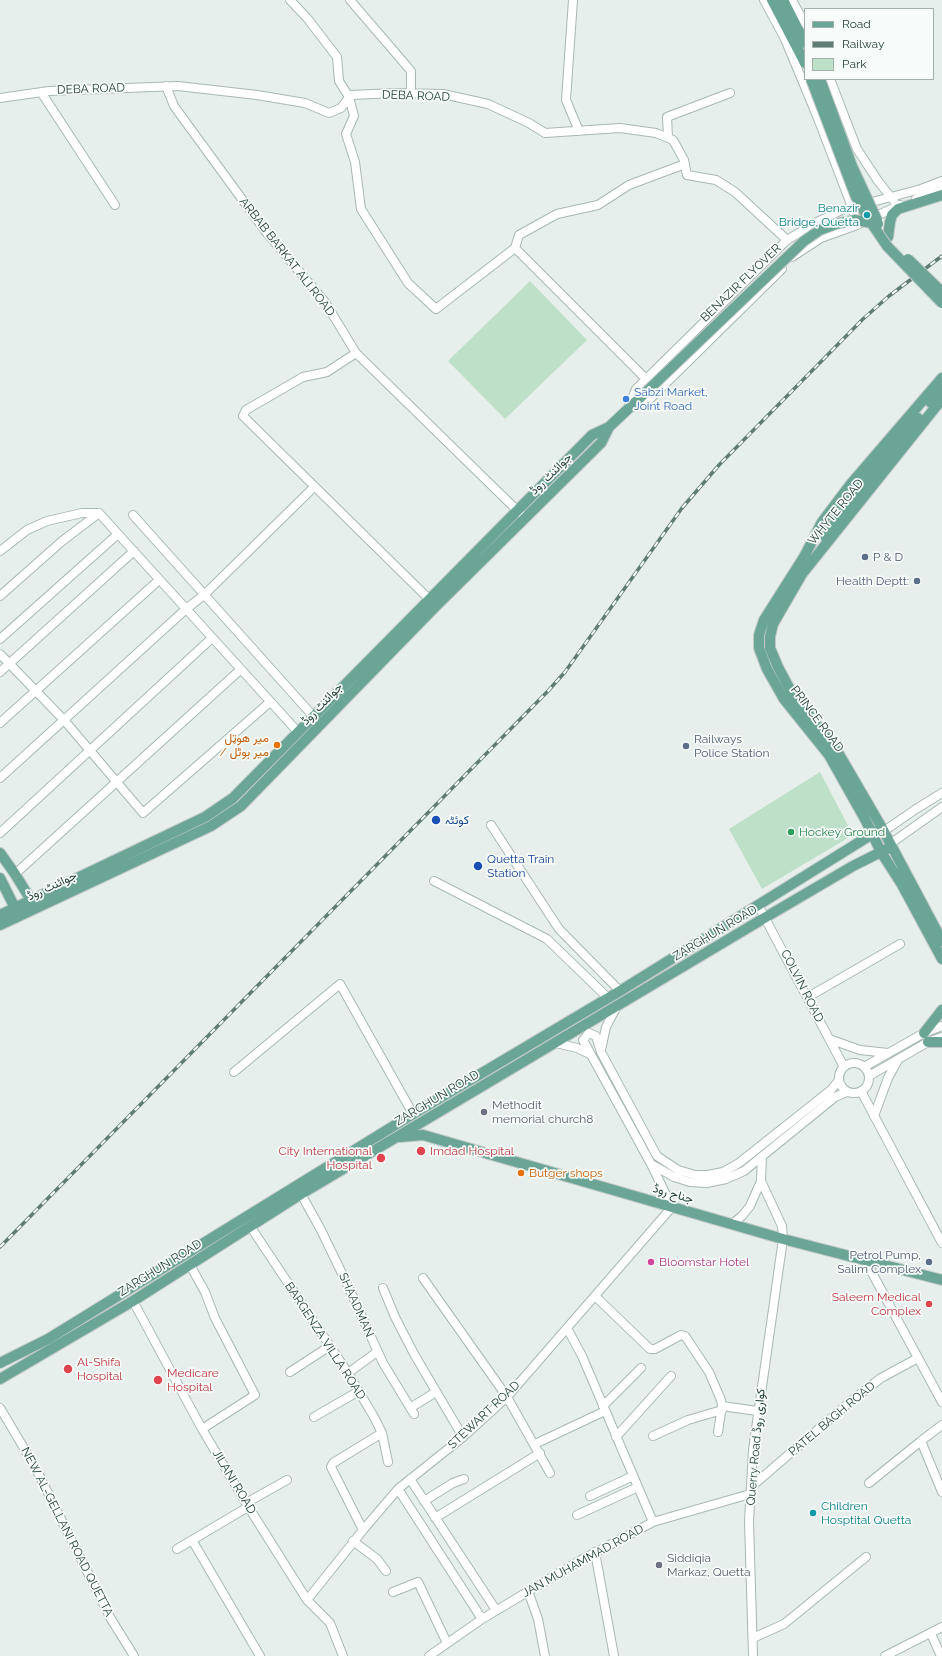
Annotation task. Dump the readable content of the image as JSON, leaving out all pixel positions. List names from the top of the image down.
{
  "streets": {
    "main road": [
      "BENAZIR FLYOVER",
      "جوائنٹ روڈ",
      "WHYTE ROAD",
      "PRINCE ROAD",
      "ZARGHUN ROAD",
      "جناح روڈ"
    ],
    "street": [
      "DEBA ROAD",
      "ARBAB BARKAT ALI ROAD",
      "COLVIN ROAD",
      "SHAADMAN",
      "BARGENZA VILLA ROAD",
      "STEWART ROAD",
      "PATEL BAGH ROAD",
      "Querry Road کواری روڈ",
      "JILANI ROAD",
      "NEW AL-GELLANI ROAD QUETTA",
      "JAN MUHAMMAD ROAD"
    ]
  },
  "crossings": [
    ["DEBA ROAD", "ARBAB BARKAT ALI ROAD"],
    ["ARBAB BARKAT ALI ROAD", "جوائنٹ روڈ"],
    ["BENAZIR FLYOVER", "جوائنٹ روڈ"],
    ["WHYTE ROAD", "PRINCE ROAD"],
    ["PRINCE ROAD", "ZARGHUN ROAD"],
    ["ZARGHUN ROAD", "COLVIN ROAD"],
    ["ZARGHUN ROAD", "جناح روڈ"],
    ["ZARGHUN ROAD", "SHAADMAN"],
    ["ZARGHUN ROAD", "BARGENZA VILLA ROAD"],
    ["ZARGHUN ROAD", "JILANI ROAD"],
    ["جناح روڈ", "STEWART ROAD"],
    ["جناح روڈ", "Querry Road کواری روڈ"],
    ["STEWART ROAD", "JILANI ROAD"],
    ["PATEL BAGH ROAD", "Querry Road کواری روڈ"],
    ["PATEL BAGH ROAD", "JAN MUHAMMAD ROAD"],
    ["Querry Road کواری روڈ", "JAN MUHAMMAD ROAD"]
  ],
  "places": [
    "Benazir Bridge, Quetta",
    "Sabzi Market, Joint Road",
    "P & D",
    "Health Deptt:",
    "میر هوټل / میر ہوٹل",
    "Railways Police Station",
    "کوئٹہ",
    "Hockey Ground",
    "Quetta Train Station",
    "Methodit memorial church8",
    "Imdad Hospital",
    "City International Hospital",
    "Butger shops",
    "Bloomstar Hotel",
    "Petrol Pump, Salim Complex",
    "Saleem Medical Complex",
    "Al-Shifa Hospital",
    "Medicare Hospital",
    "Children Hosptital Quetta",
    "Siddiqia Markaz, Quetta"
  ],
  "legend": ["Road", "Railway", "Park"]
}
